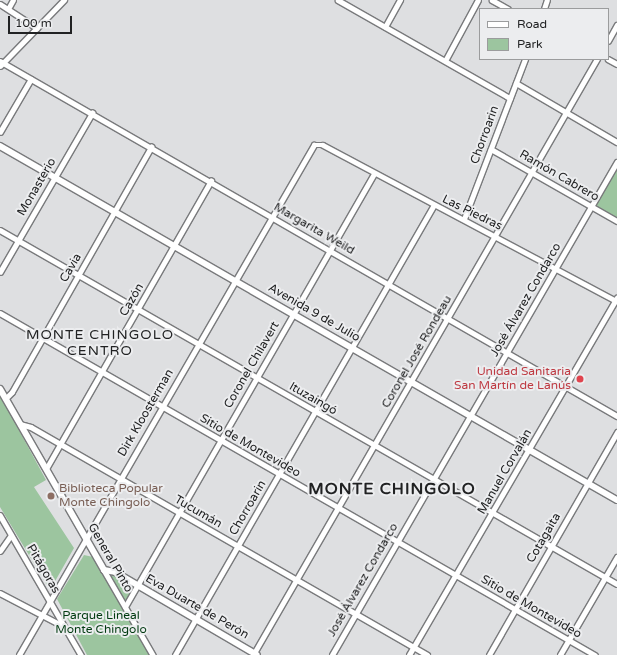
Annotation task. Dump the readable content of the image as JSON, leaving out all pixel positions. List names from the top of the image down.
{
  "streets": {
    "main road": ["General Pinto", "Eva Duarte de Perón"],
    "street": [
      "Chorroarin",
      "Ramón Cabrero",
      "Monasterio",
      "Las Piedras",
      "Margarita Weild",
      "Cavia",
      "Cazón",
      "José Álvarez Condarco",
      "Avenida 9 de Julio",
      "Coronel José Rondeau",
      "Coronel Chilavert",
      "Ituzaingó",
      "Dirk Kloosterman",
      "Sitio de Montevideo",
      "Manuel Corvalán",
      "Tucumán",
      "Cotagaita",
      "Pitágoras"
    ]
  },
  "crossings": [
    ["Chorroarin", "Ramón Cabrero"],
    ["Chorroarin", "Las Piedras"],
    ["Chorroarin", "Margarita Weild"],
    ["Chorroarin", "Avenida 9 de Julio"],
    ["Chorroarin", "Ituzaingó"],
    ["Chorroarin", "Sitio de Montevideo"],
    ["Chorroarin", "Tucumán"],
    ["Chorroarin", "Eva Duarte de Perón"],
    ["Ramón Cabrero", "José Álvarez Condarco"],
    ["Ramón Cabrero", "Coronel José Rondeau"],
    ["Monasterio", "Margarita Weild"],
    ["Monasterio", "Avenida 9 de Julio"],
    ["Monasterio", "Ituzaingó"],
    ["Las Piedras", "José Álvarez Condarco"],
    ["Las Piedras", "Coronel José Rondeau"],
    ["Las Piedras", "Coronel Chilavert"],
    ["Las Piedras", "Dirk Kloosterman"],
    ["Las Piedras", "Manuel Corvalán"],
    ["Margarita Weild", "Cavia"],
    ["Margarita Weild", "Cazón"],
    ["Margarita Weild", "José Álvarez Condarco"],
    ["Margarita Weild", "Coronel José Rondeau"],
    ["Margarita Weild", "Coronel Chilavert"],
    ["Margarita Weild", "Dirk Kloosterman"],
    ["Margarita Weild", "Manuel Corvalán"],
    ["Cavia", "Avenida 9 de Julio"],
    ["Cavia", "Ituzaingó"],
    ["Cavia", "Sitio de Montevideo"],
    ["Cavia", "General Pinto"],
    ["Cazón", "Avenida 9 de Julio"],
    ["Cazón", "Ituzaingó"],
    ["Cazón", "Sitio de Montevideo"],
    ["Cazón", "Tucumán"],
    ["Cazón", "General Pinto"],
    ["José Álvarez Condarco", "Avenida 9 de Julio"],
    ["José Álvarez Condarco", "Ituzaingó"],
    ["José Álvarez Condarco", "Sitio de Montevideo"],
    ["José Álvarez Condarco", "Tucumán"],
    ["Avenida 9 de Julio", "Coronel José Rondeau"],
    ["Avenida 9 de Julio", "Coronel Chilavert"],
    ["Avenida 9 de Julio", "Dirk Kloosterman"],
    ["Avenida 9 de Julio", "Manuel Corvalán"],
    ["Avenida 9 de Julio", "Cotagaita"],
    ["Coronel José Rondeau", "Ituzaingó"],
    ["Coronel José Rondeau", "Sitio de Montevideo"],
    ["Coronel José Rondeau", "Tucumán"],
    ["Coronel José Rondeau", "Eva Duarte de Perón"],
    ["Coronel Chilavert", "Ituzaingó"],
    ["Coronel Chilavert", "Sitio de Montevideo"],
    ["Coronel Chilavert", "Tucumán"],
    ["Coronel Chilavert", "General Pinto"],
    ["Coronel Chilavert", "Eva Duarte de Perón"],
    ["Ituzaingó", "Dirk Kloosterman"],
    ["Ituzaingó", "Manuel Corvalán"],
    ["Ituzaingó", "Cotagaita"],
    ["Dirk Kloosterman", "Sitio de Montevideo"],
    ["Dirk Kloosterman", "Tucumán"],
    ["Dirk Kloosterman", "General Pinto"],
    ["Dirk Kloosterman", "Pitágoras"],
    ["Sitio de Montevideo", "Manuel Corvalán"],
    ["Sitio de Montevideo", "Cotagaita"],
    ["Manuel Corvalán", "Tucumán"],
    ["Tucumán", "General Pinto"],
    ["General Pinto", "Eva Duarte de Perón"]
  ],
  "districts": ["MONTE CHINGOLO CENTRO", "MONTE CHINGOLO"],
  "parks": ["Parque Lineal Monte Chingolo"],
  "places": ["Unidad Sanitaria San Martín de Lanús", "Biblioteca Popular Monte Chingolo"],
  "legend": ["Road", "Park"],
  "scale_bar": "100 m"
}
